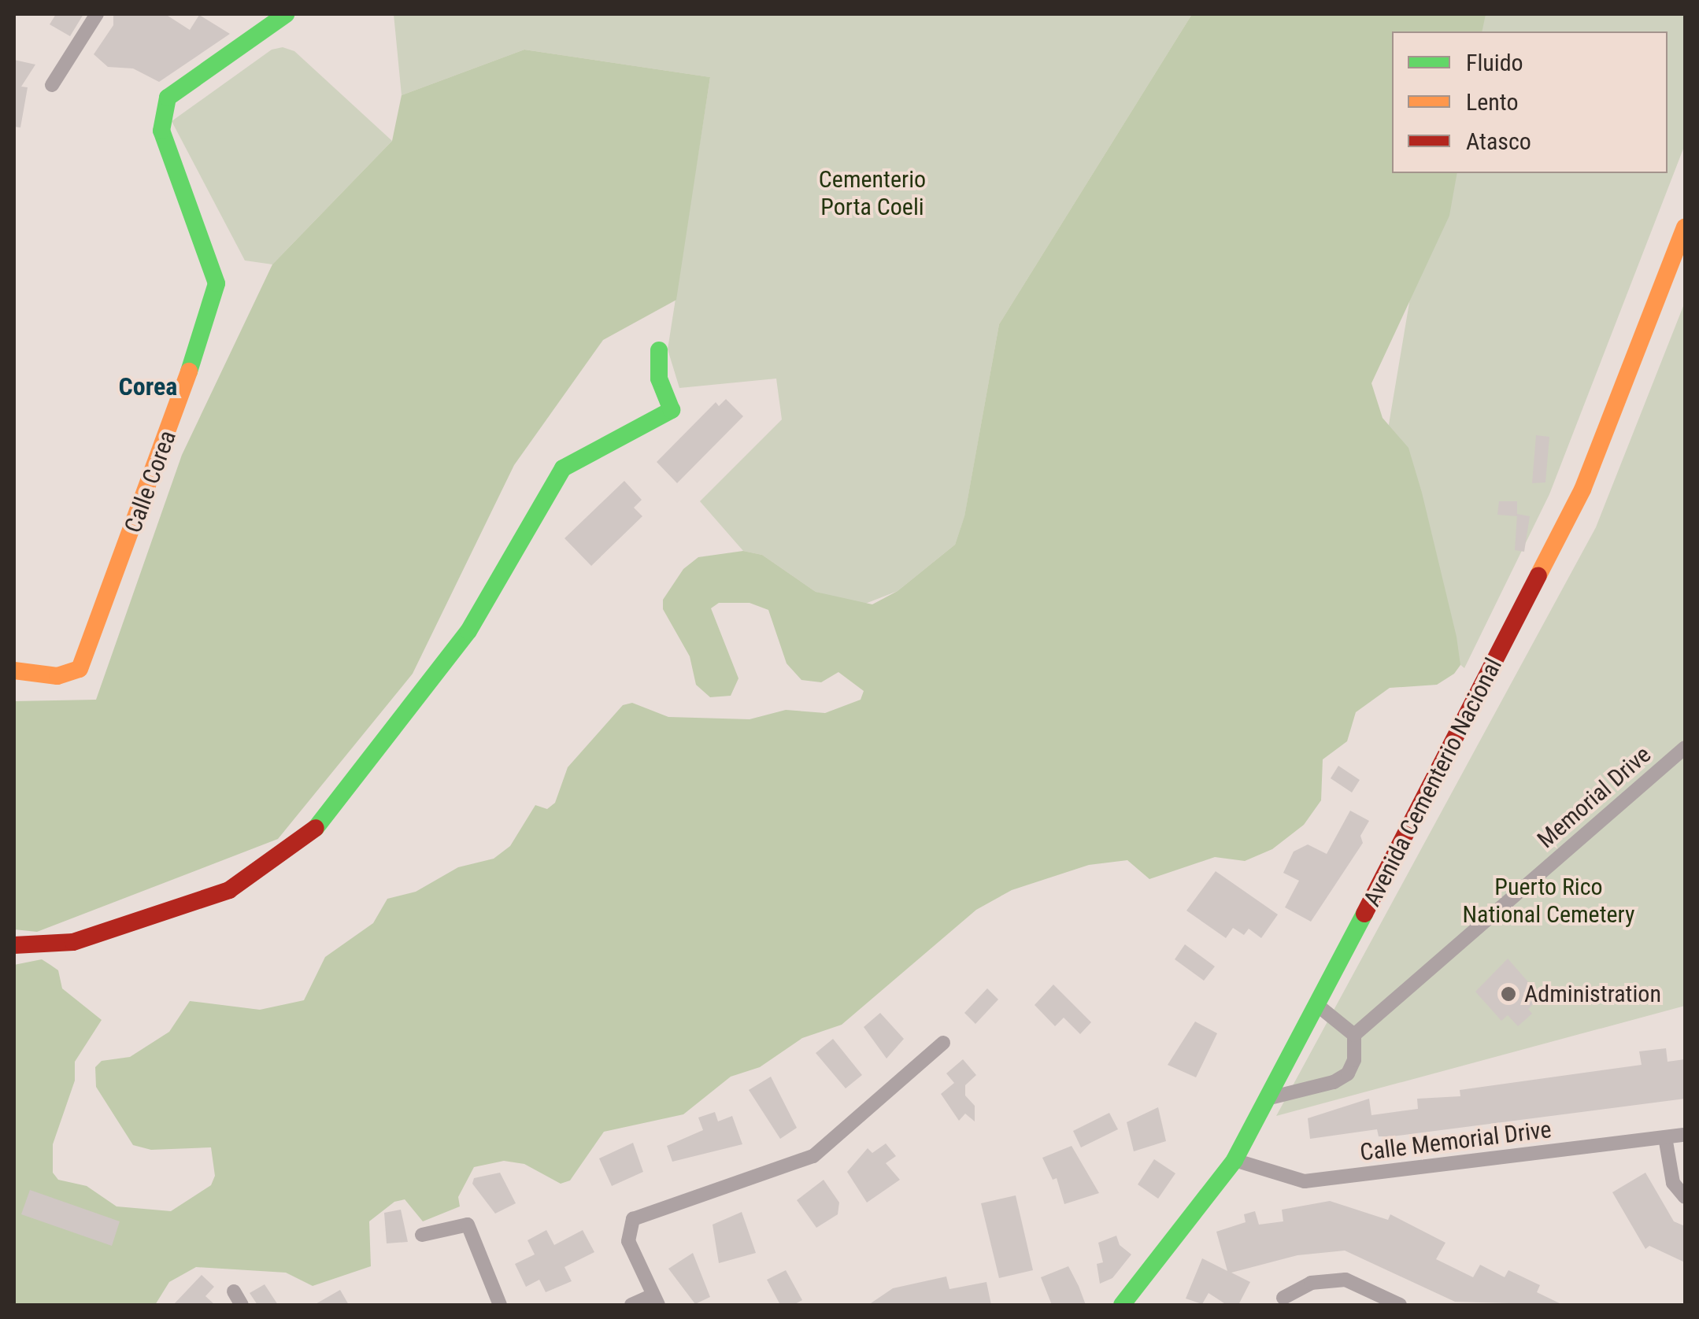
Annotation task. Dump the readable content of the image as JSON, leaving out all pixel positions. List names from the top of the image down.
{
  "streets": {
    "street": [
      "Calle Corea",
      "Avenida Cementerio Nacional",
      "Memorial Drive",
      "Calle Memorial Drive"
    ]
  },
  "crossings": [
    ["Avenida Cementerio Nacional", "Calle Memorial Drive"]
  ],
  "districts": ["Corea"],
  "parks": ["Cementerio Porta Coeli", "Puerto Rico National Cemetery"],
  "places": ["Administration"],
  "legend": ["Fluido", "Lento", "Atasco"]
}
